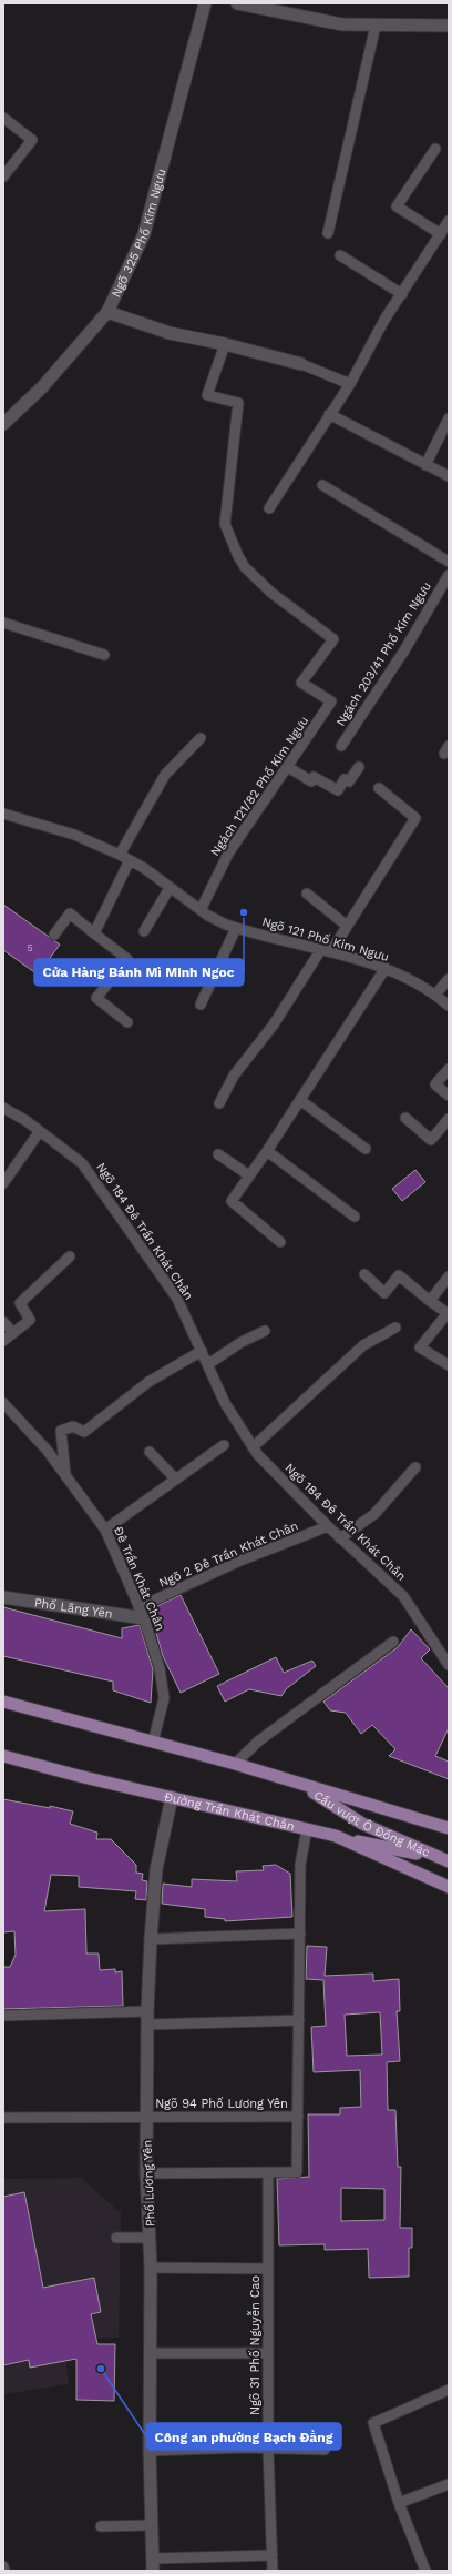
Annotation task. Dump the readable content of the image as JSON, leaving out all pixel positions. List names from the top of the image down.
{
  "streets": {
    "main road": ["Đường Trần Khát Chân", "Cầu vượt Ô Đống Mác"],
    "street": ["Ngõ 325 Phố Kim Ngưu", "Phố Lãng Yên", "Phố Lương Yên"],
    "lane": [
      "Ngách 203/41 Phố Kim Ngưu",
      "Ngách 121/82 Phố Kim Ngưu",
      "Ngõ 121 Phố Kim Ngưu",
      "Ngõ 184 Đê Trần Khát Chân",
      "Ngõ 2 Đê Trần Khát Chân",
      "Đê Trần Khát Chân",
      "Ngõ 94 Phố Lương Yên",
      "Ngõ 31 Phố Nguyễn Cao"
    ]
  },
  "crossings": [
    ["Ngách 121/82 Phố Kim Ngưu", "Ngõ 121 Phố Kim Ngưu"],
    ["Ngõ 184 Đê Trần Khát Chân", "Ngõ 2 Đê Trần Khát Chân"],
    ["Ngõ 2 Đê Trần Khát Chân", "Đê Trần Khát Chân"],
    ["Ngõ 2 Đê Trần Khát Chân", "Phố Lãng Yên"],
    ["Đê Trần Khát Chân", "Phố Lãng Yên"],
    ["Đường Trần Khát Chân", "Cầu vượt Ô Đống Mác"],
    ["Đường Trần Khát Chân", "Phố Lương Yên"],
    ["Ngõ 94 Phố Lương Yên", "Phố Lương Yên"]
  ],
  "places": ["Cửa Hàng Bánh Mì Minh Ngoc", "Công an phường Bạch Đằng"],
  "house_numbers": ["5"]
}
